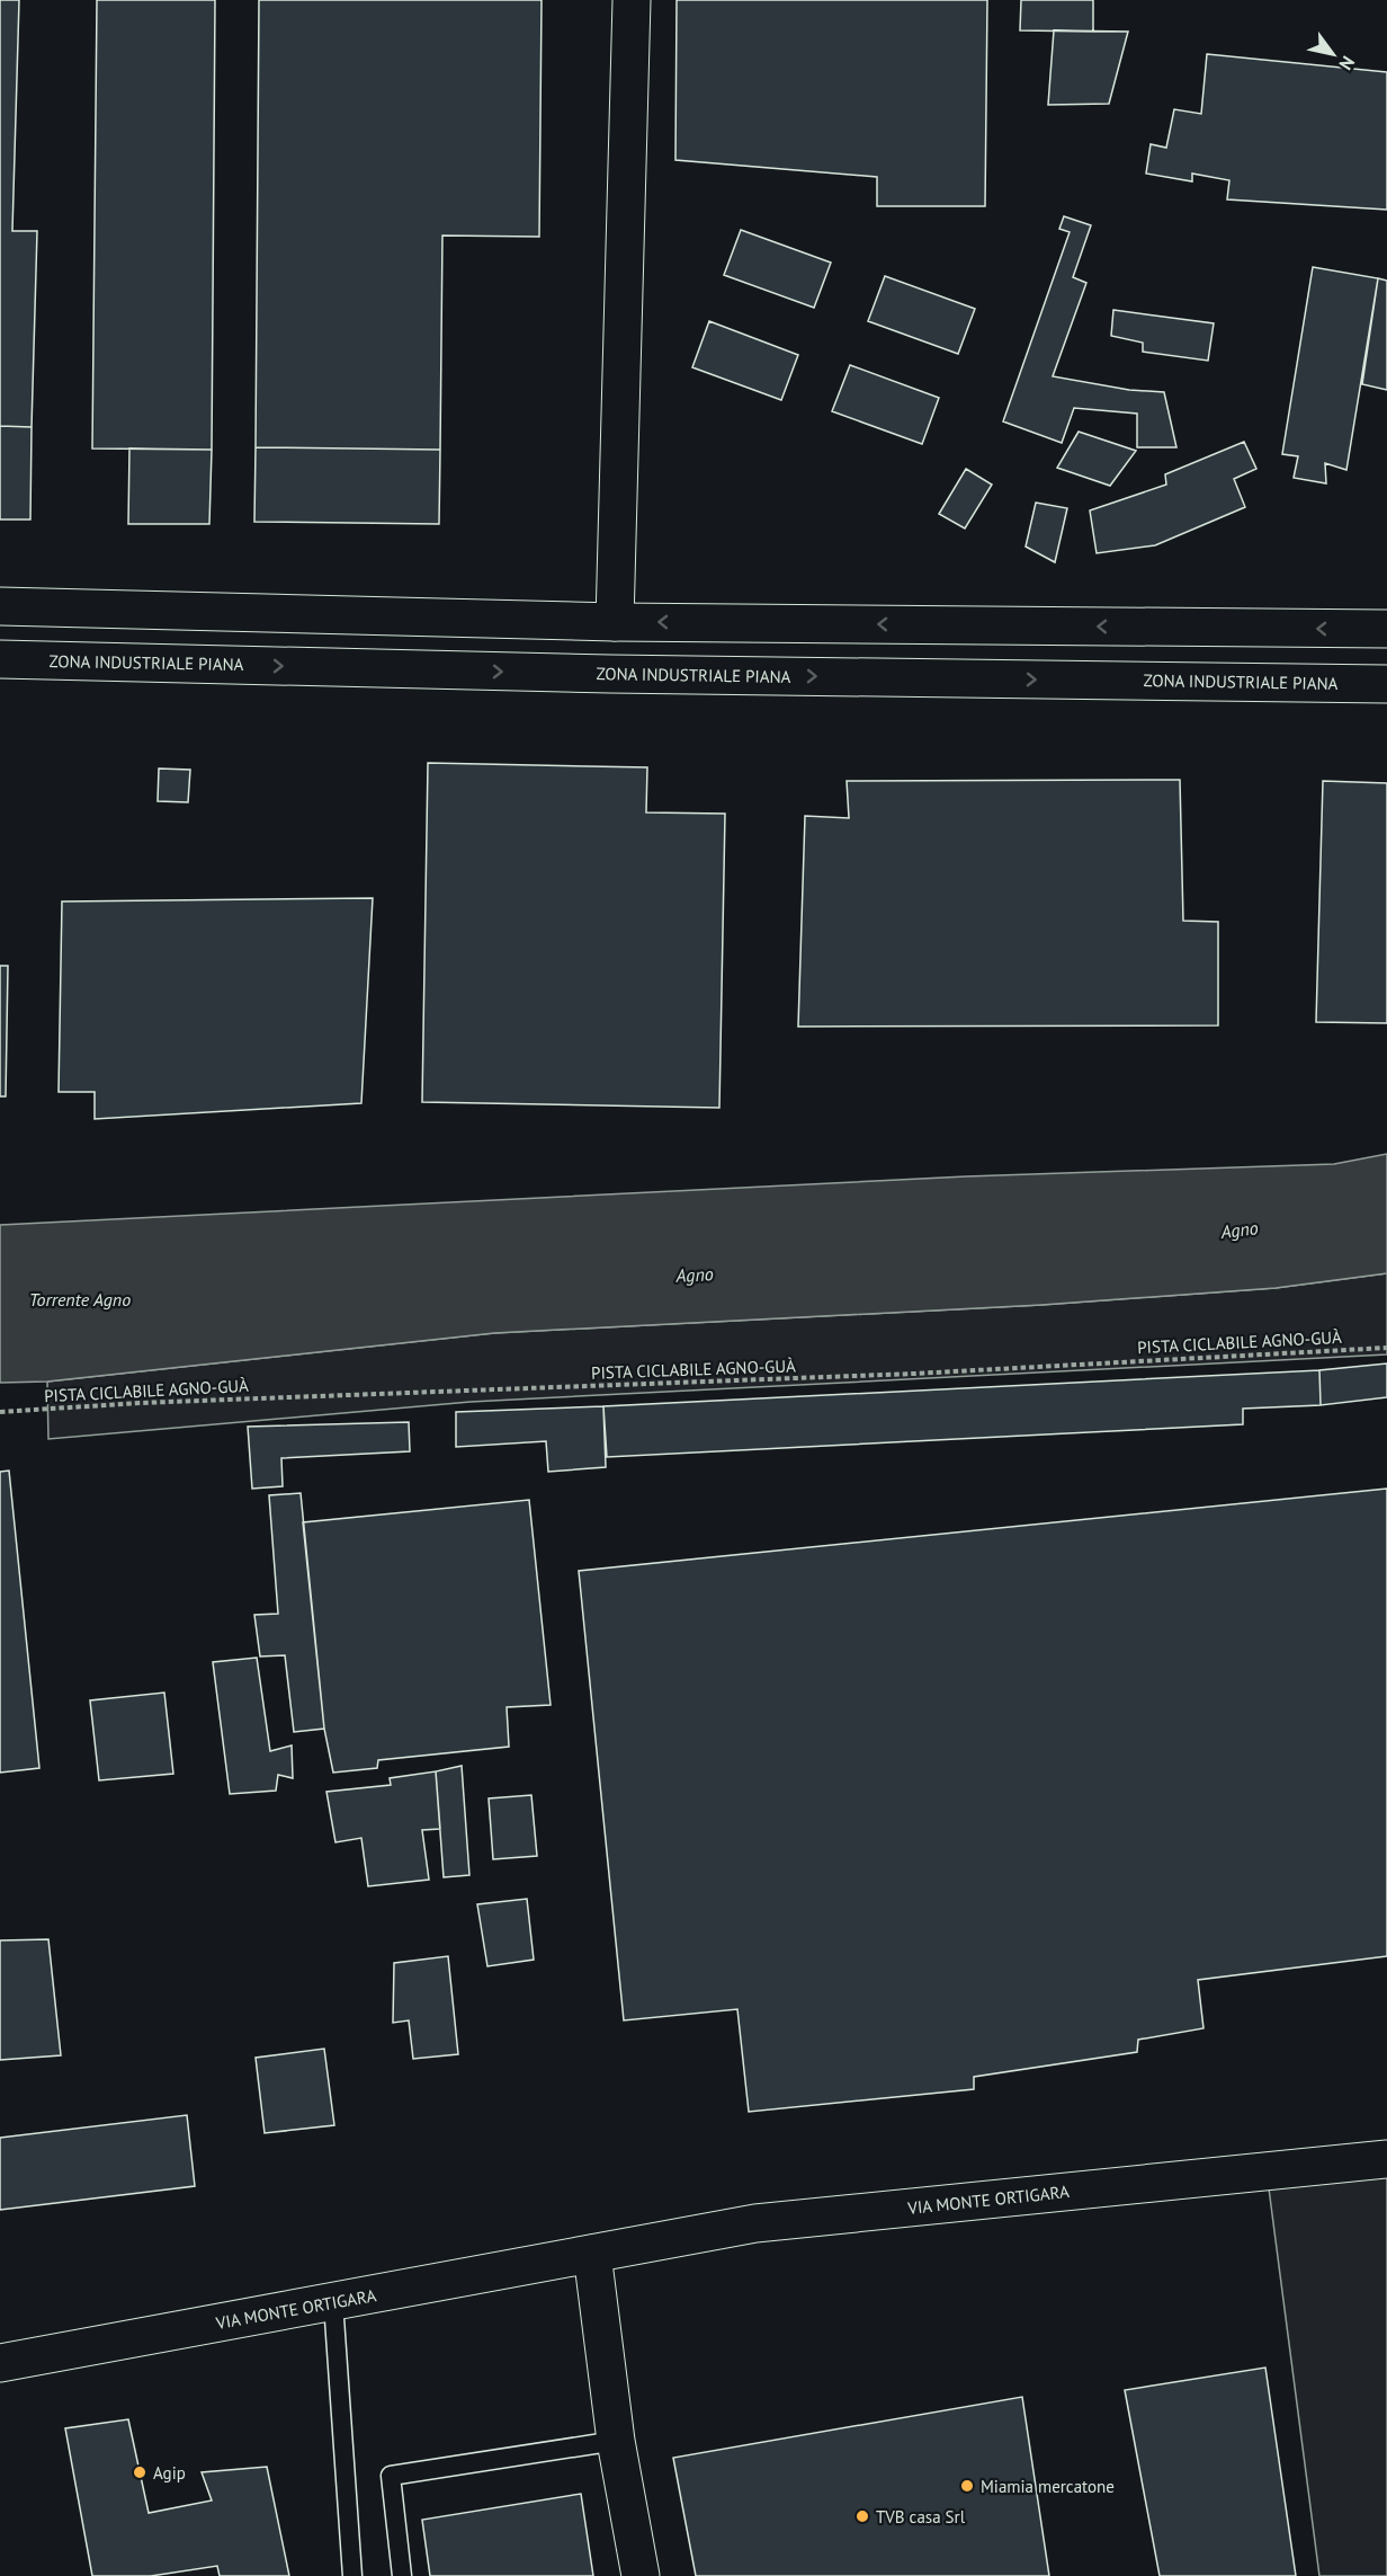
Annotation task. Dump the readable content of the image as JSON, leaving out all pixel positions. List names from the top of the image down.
{
  "streets": {
    "main road": ["ZONA INDUSTRIALE PIANA", "VIA MONTE ORTIGARA"],
    "path": ["PISTA CICLABILE AGNO-GUÀ"]
  },
  "water": ["Agno", "Torrente Agno"],
  "places": ["Agip", "Miamia mercatone", "TVB casa Srl"],
  "north": "bottom right"
}
